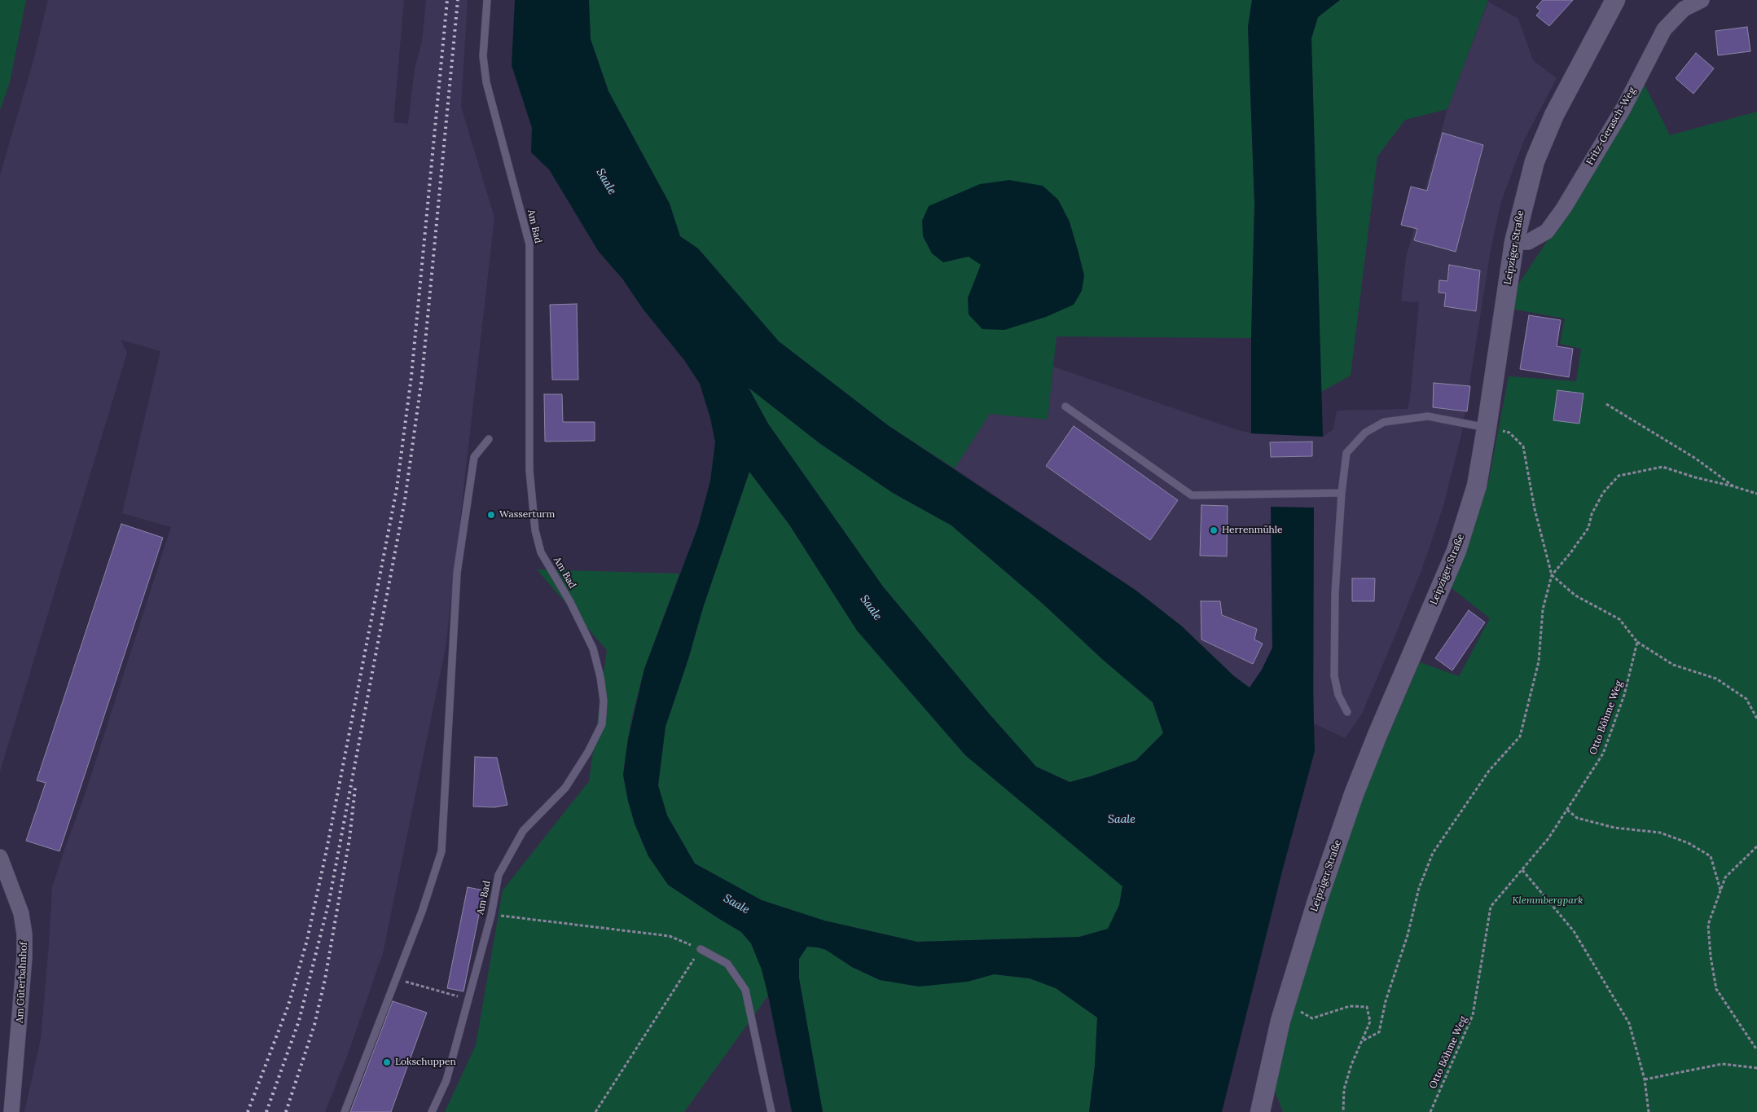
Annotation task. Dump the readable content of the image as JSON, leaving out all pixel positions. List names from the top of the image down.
{
  "streets": {
    "street": ["Fritz-Gerasch-Weg", "Leipziger Straße", "Am Güterbahnhof"],
    "lane": ["Am Bad"],
    "path": ["Otto Böhme Weg"]
  },
  "crossings": [
    ["Fritz-Gerasch-Weg", "Leipziger Straße"]
  ],
  "water": ["Saale"],
  "parks": ["Klemmbergpark"],
  "places": ["Wasserturm", "Herrenmühle", "Lokschuppen"]
}
